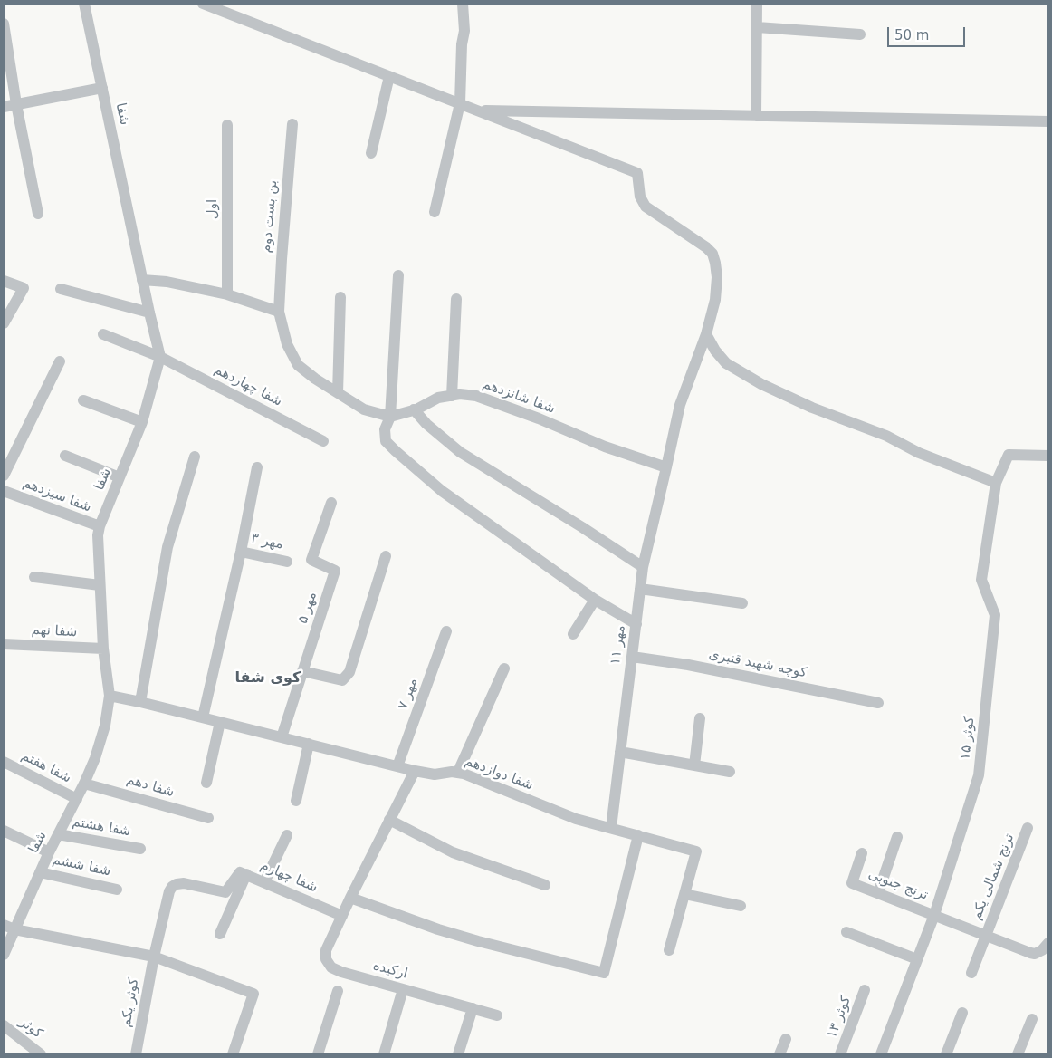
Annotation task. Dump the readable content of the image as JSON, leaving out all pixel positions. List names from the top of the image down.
{
  "streets": {
    "street": [
      "شفا",
      "اول",
      "بن بست دوم",
      "شفا چهاردهم",
      "شفا شانزدهم",
      "شفا سیزدهم",
      "مهر ۳",
      "مهر ۵",
      "شفا نهم",
      "مهر ۱۱",
      "کوچه شهید قنبری",
      "مهر ۷",
      "کوثر ۱۵",
      "شفا هفتم",
      "شفا دوازدهم",
      "شفا دهم",
      "شفا هشتم",
      "شفا ششم",
      "شفا چهارم",
      "ترنج شمالی یکم",
      "ترنج جنوبی",
      "ارکیده",
      "کوثر یکم",
      "کوثر ۱۳",
      "کوثر"
    ]
  },
  "crossings": [
    ["شفا", "شفا چهاردهم"],
    ["شفا", "شفا سیزدهم"],
    ["شفا", "شفا نهم"],
    ["شفا", "شفا هفتم"],
    ["شفا", "شفا دوازدهم"],
    ["شفا", "شفا دهم"],
    ["شفا", "شفا هشتم"],
    ["شفا", "شفا ششم"],
    ["شفا شانزدهم", "مهر ۱۱"],
    ["مهر ۵", "شفا دوازدهم"],
    ["مهر ۱۱", "کوچه شهید قنبری"],
    ["مهر ۱۱", "شفا دوازدهم"],
    ["مهر ۷", "شفا دوازدهم"],
    ["کوثر ۱۵", "ترنج جنوبی"],
    ["شفا چهارم", "ارکیده"],
    ["شفا چهارم", "کوثر یکم"],
    ["ترنج شمالی یکم", "ترنج جنوبی"]
  ],
  "districts": ["کوی شفا"],
  "scale_bar": "50 m"
}
